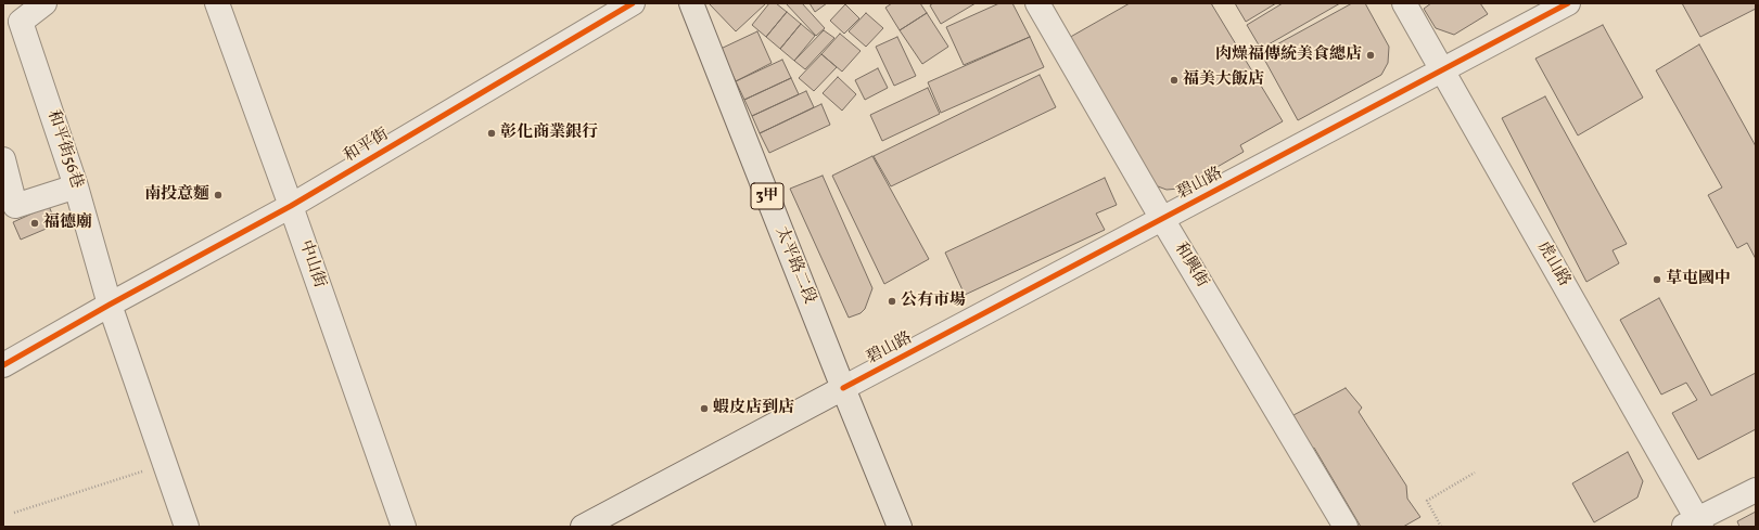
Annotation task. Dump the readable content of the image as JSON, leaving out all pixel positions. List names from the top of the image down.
{
  "streets": {
    "main road": ["碧山路", "3甲", "太平路二段"],
    "street": [
      "和平街",
      "和平街56巷",
      "中山街",
      "虎山路",
      "和興街"
    ]
  },
  "crossings": [
    ["和平街", "和平街56巷"],
    ["和平街", "中山街"],
    ["碧山路", "虎山路"],
    ["碧山路", "太平路二段"],
    ["碧山路", "和興街"]
  ],
  "places": [
    "肉燥福傳統美食總店",
    "福美大飯店",
    "彰化商業銀行",
    "南投意麵",
    "福德廟",
    "草屯國中",
    "公有市場",
    "蝦皮店到店"
  ]
}
